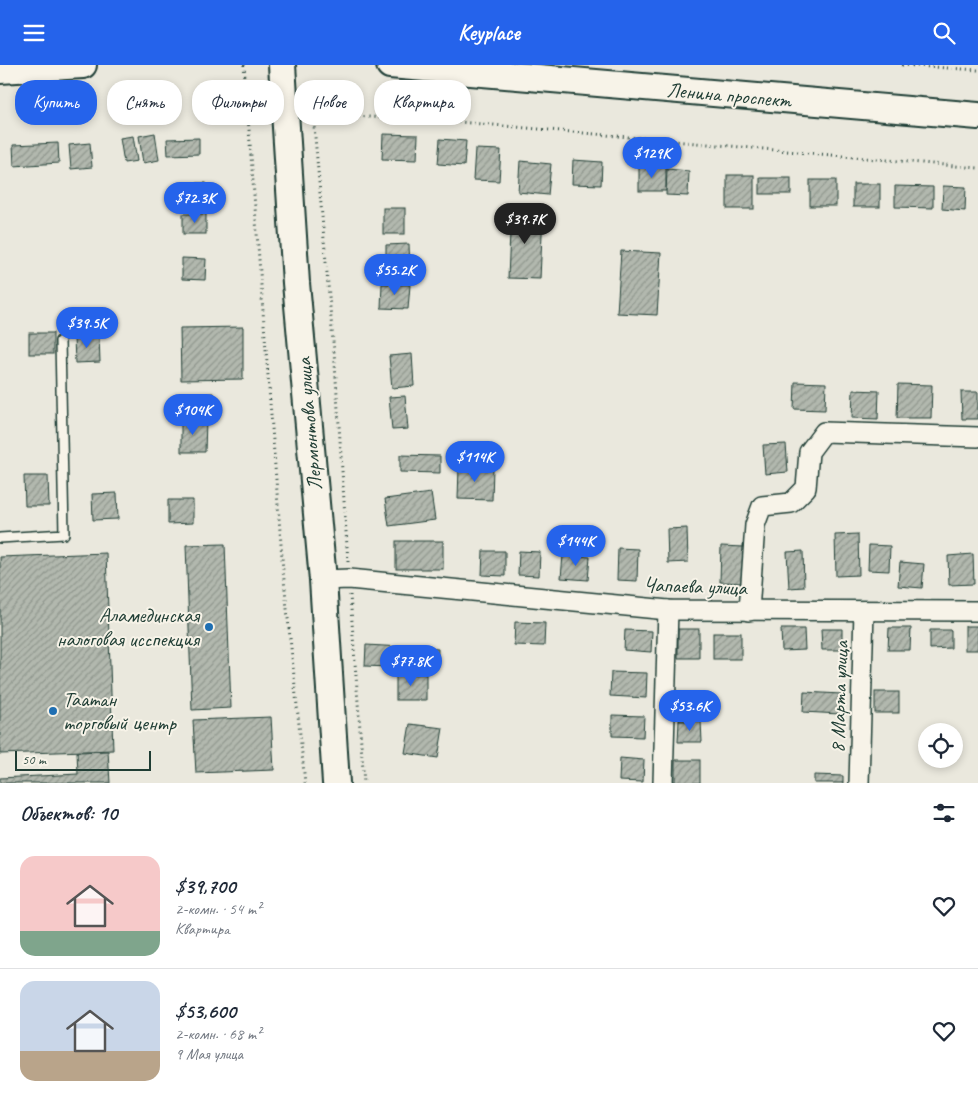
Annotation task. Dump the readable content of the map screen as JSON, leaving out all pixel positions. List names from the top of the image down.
{
  "streets": {
    "main road": ["Ленина проспект", "Лермонтова улица"],
    "street": ["Чапаева улица", "8 Марта улица"]
  },
  "crossings": [
    ["Лермонтова улица", "Чапаева улица"],
    ["Чапаева улица", "8 Марта улица"]
  ],
  "places": ["Аламединская налоговая исспекция", "Таатан торговый центр"],
  "scale_bar": "50 m",
  "page": {
    "header": "Keyplace",
    "chip": [
      "Купить",
      "Снять",
      "Фильтры",
      "Новое",
      "Квартира"
    ],
    "price": [
      "$129K",
      "$72.3K",
      "$39.7K",
      "$55.2K",
      "$39.5K",
      "$104K",
      "$114K",
      "$144K",
      "$77.8K",
      "$53.6K"
    ],
    "scale": "50 m",
    "heading": "Объектов: 10",
    "list": [
      {
        "name": "$39,700",
        "note": "2-комн. · 54 m² · Квартира"
      },
      {
        "name": "$53,600",
        "note": "2-комн. · 68 m² · 9 Мая улица"
      }
    ]
  }
}
